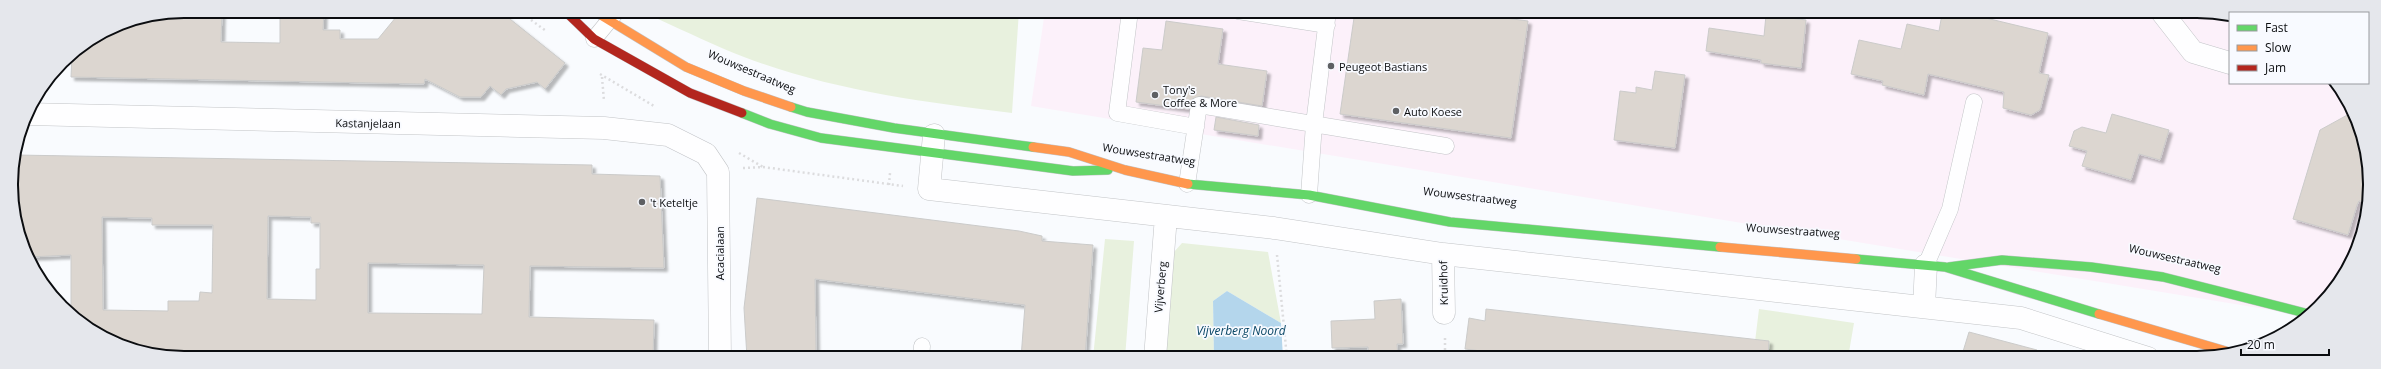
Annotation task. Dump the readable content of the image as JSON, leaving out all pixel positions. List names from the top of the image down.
{
  "streets": {
    "main road": ["Wouwsestraatweg"],
    "street": [
      "Kastanjelaan",
      "Acacialaan",
      "Kruidhof",
      "Vijverberg"
    ]
  },
  "crossings": [
    ["Kastanjelaan", "Acacialaan"]
  ],
  "water": ["Vijverberg Noord"],
  "places": [
    "Peugeot Bastians",
    "Tony's Coffee & More",
    "Auto Koese",
    "'t Keteltje"
  ],
  "legend": ["Fast", "Slow", "Jam"],
  "scale_bar": "20 m"
}
